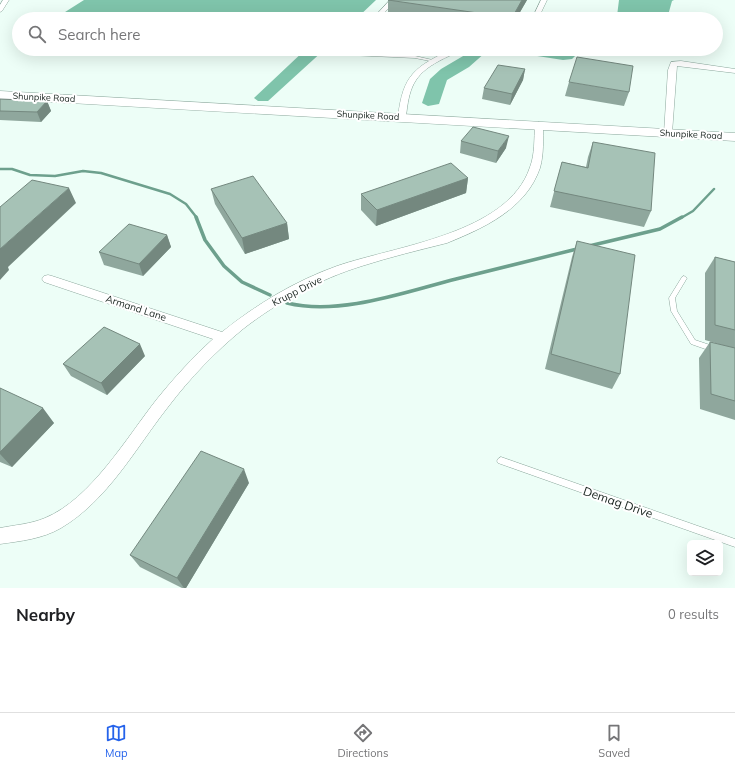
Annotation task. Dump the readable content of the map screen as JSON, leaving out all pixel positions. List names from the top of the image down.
{
  "streets": {
    "street": ["Shunpike Road", "Krupp Drive", "Armand Lane"],
    "lane": ["Demag Drive"]
  },
  "crossings": [
    ["Shunpike Road", "Krupp Drive"],
    ["Krupp Drive", "Armand Lane"]
  ],
  "page": {
    "search": "Search here",
    "heading": ["Nearby", "0 results"],
    "nav": ["Map", "Directions", "Saved"]
  }
}
